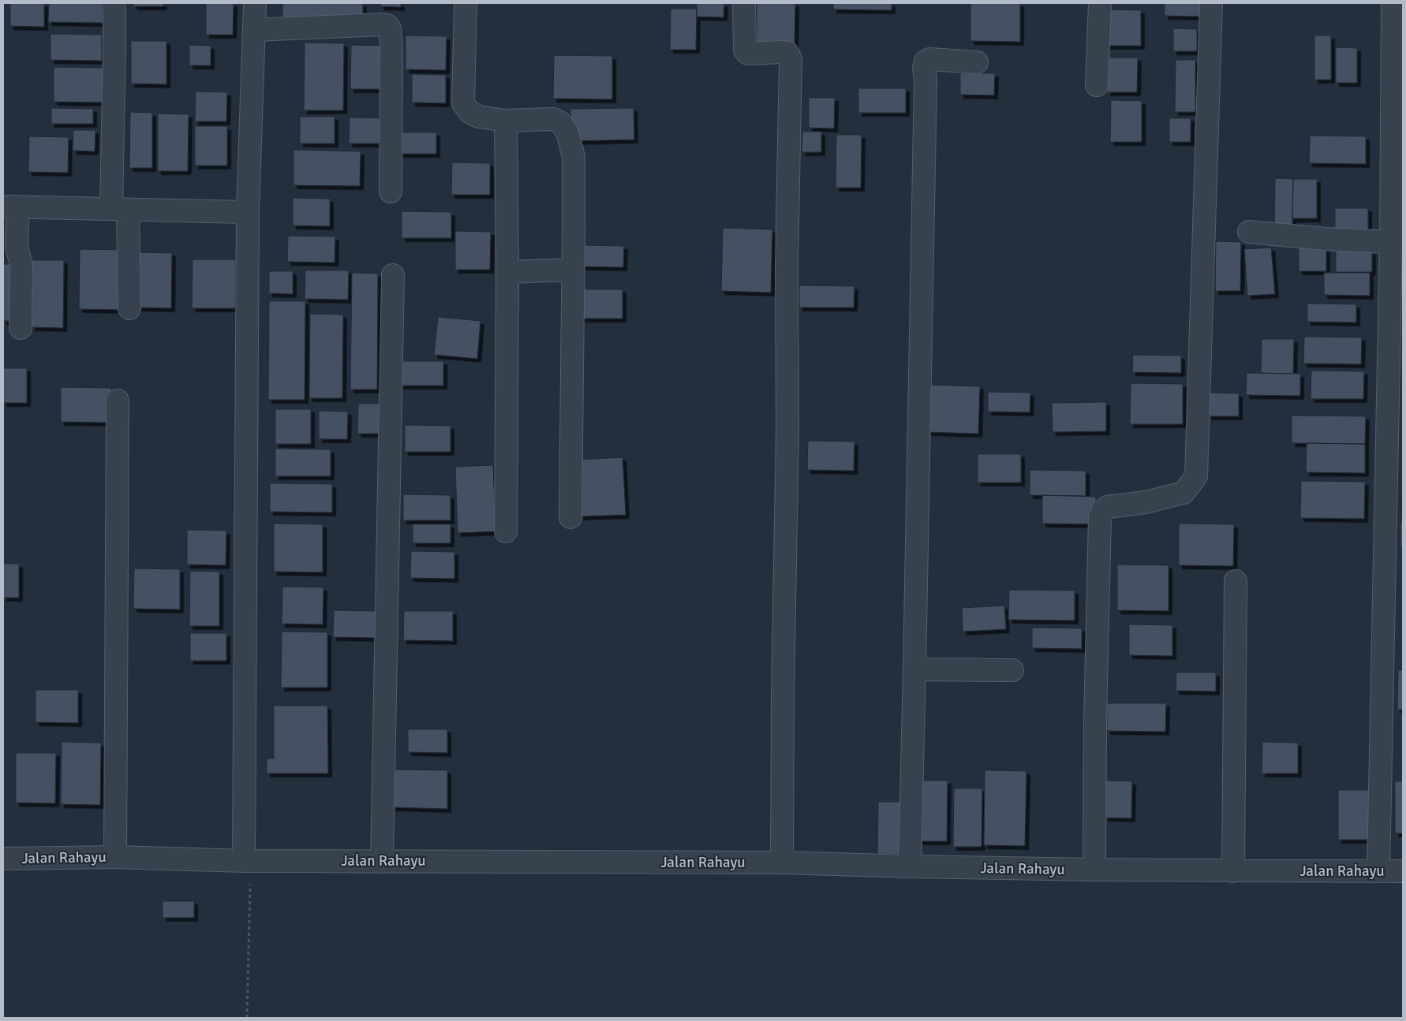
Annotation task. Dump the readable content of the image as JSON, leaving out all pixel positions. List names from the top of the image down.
{
  "streets": {
    "street": ["Jalan Rahayu"]
  }
}
